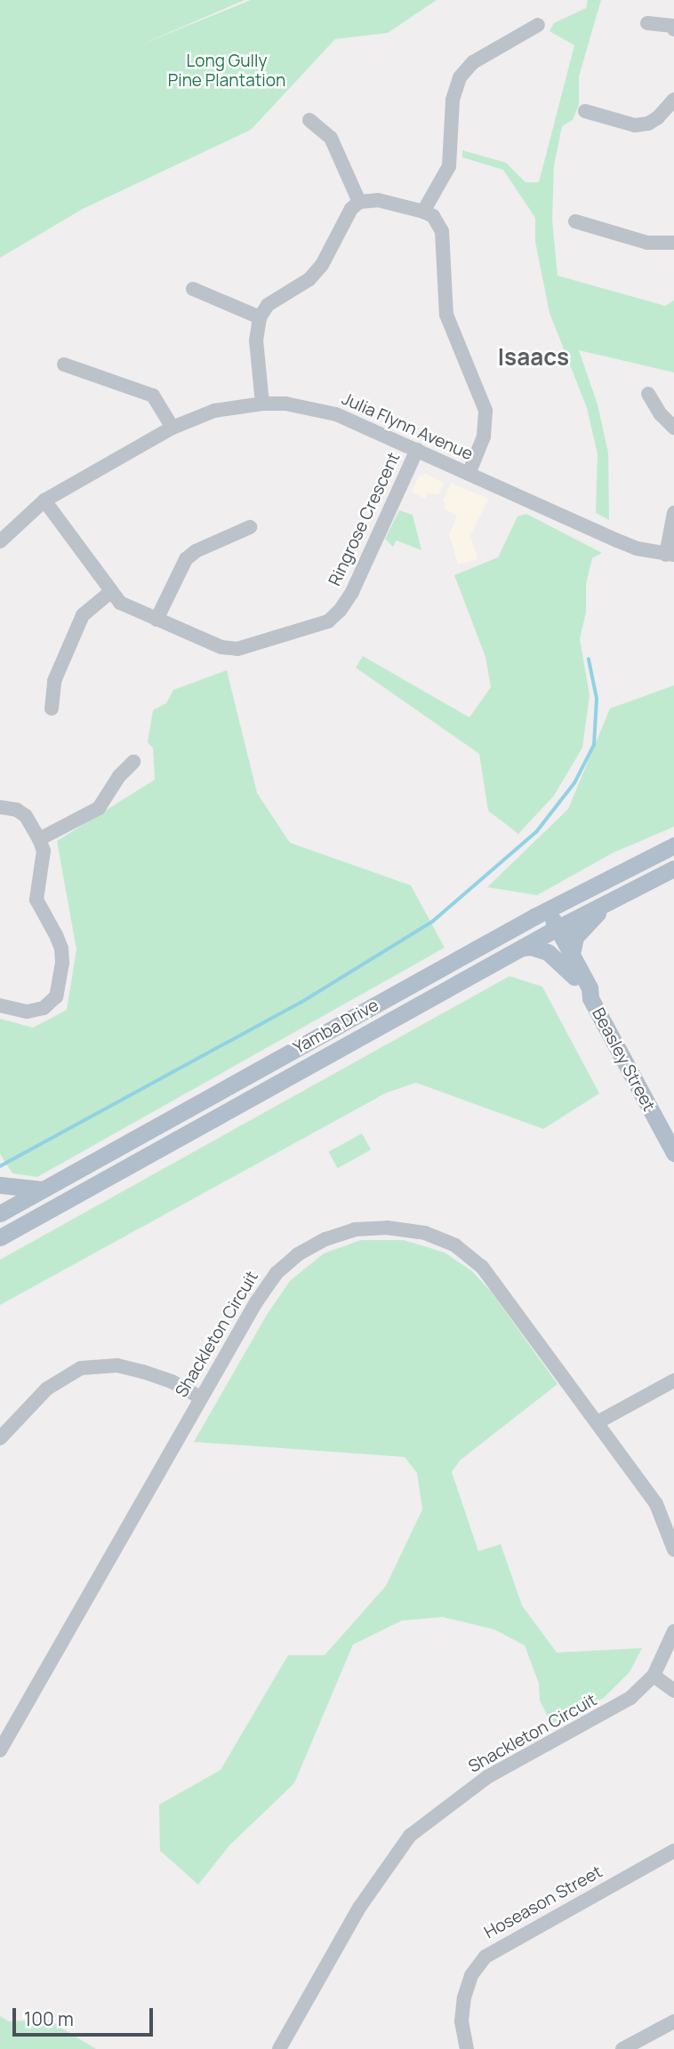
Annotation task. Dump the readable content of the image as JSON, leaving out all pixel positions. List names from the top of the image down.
{
  "streets": {
    "main road": ["Yamba Drive", "Beasley Street"],
    "street": [
      "Julia Flynn Avenue",
      "Ringrose Crescent",
      "Shackleton Circuit",
      "Hoseason Street"
    ]
  },
  "crossings": [
    ["Julia Flynn Avenue", "Ringrose Crescent"],
    ["Yamba Drive", "Beasley Street"]
  ],
  "districts": ["Isaacs"],
  "parks": ["Long Gully Pine Plantation"],
  "scale_bar": "100 m"
}
